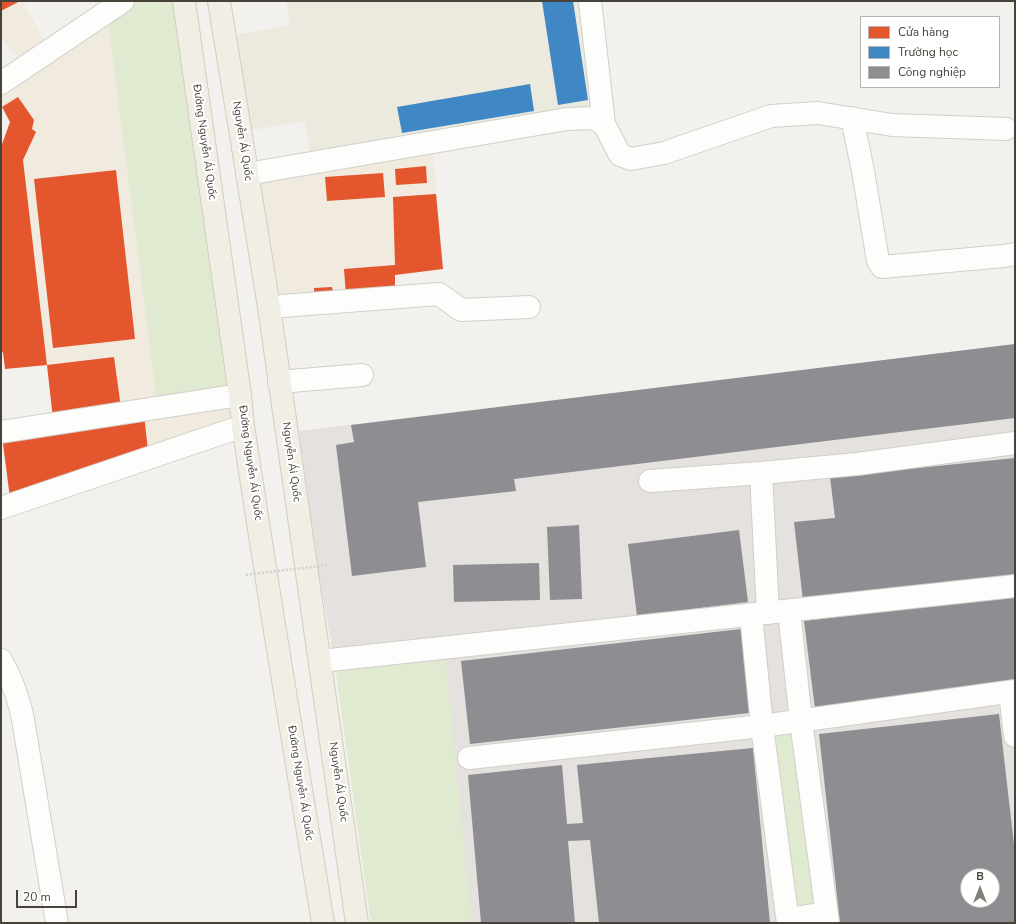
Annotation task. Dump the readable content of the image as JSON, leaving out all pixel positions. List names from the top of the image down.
{
  "streets": {
    "main road": ["Nguyễn Ái Quốc", "Đường Nguyễn Ái Quốc"]
  },
  "legend": ["Cửa hàng", "Trường học", "Công nghiệp"],
  "scale_bar": "20 m",
  "north": "top"
}
